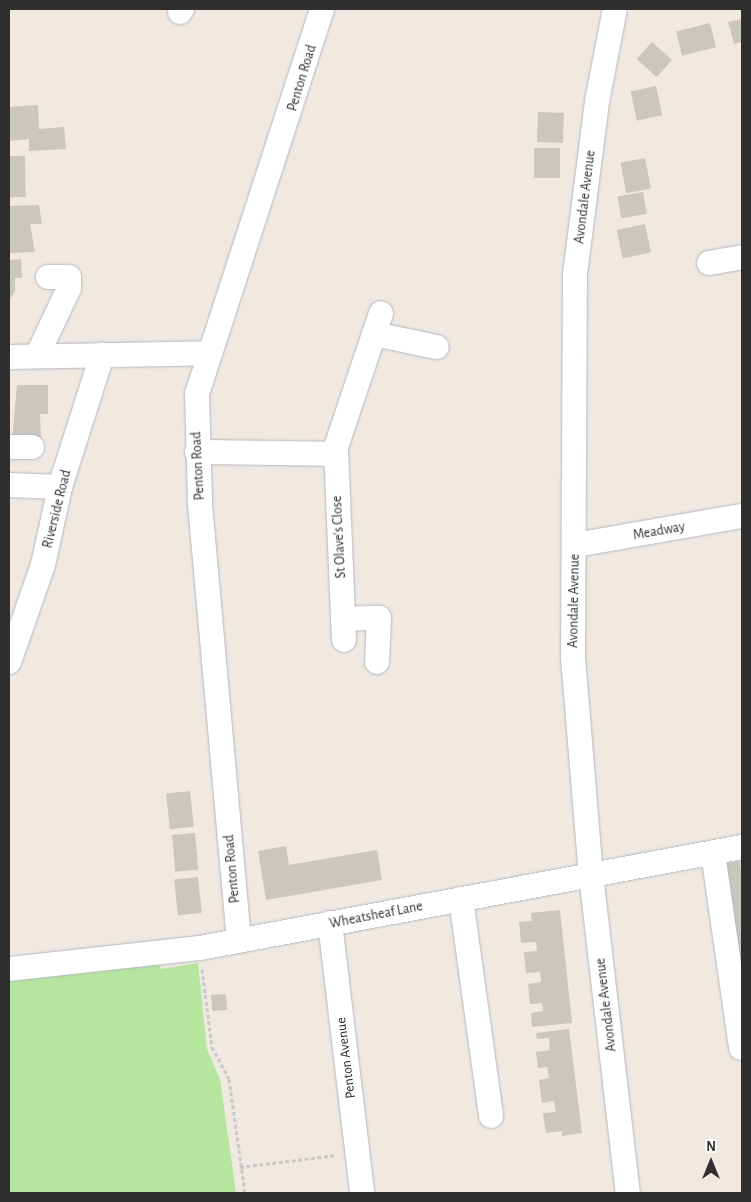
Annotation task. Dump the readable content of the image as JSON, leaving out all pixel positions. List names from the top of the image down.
{
  "streets": {
    "street": [
      "Penton Road",
      "Avondale Avenue",
      "Riverside Road",
      "Meadway",
      "St Olave's Close",
      "Wheatsheaf Lane",
      "Penton Avenue"
    ]
  },
  "crossings": [
    ["Penton Road", "Wheatsheaf Lane"],
    ["Avondale Avenue", "Meadway"],
    ["Avondale Avenue", "Wheatsheaf Lane"],
    ["Wheatsheaf Lane", "Penton Avenue"]
  ],
  "north": "top"
}
